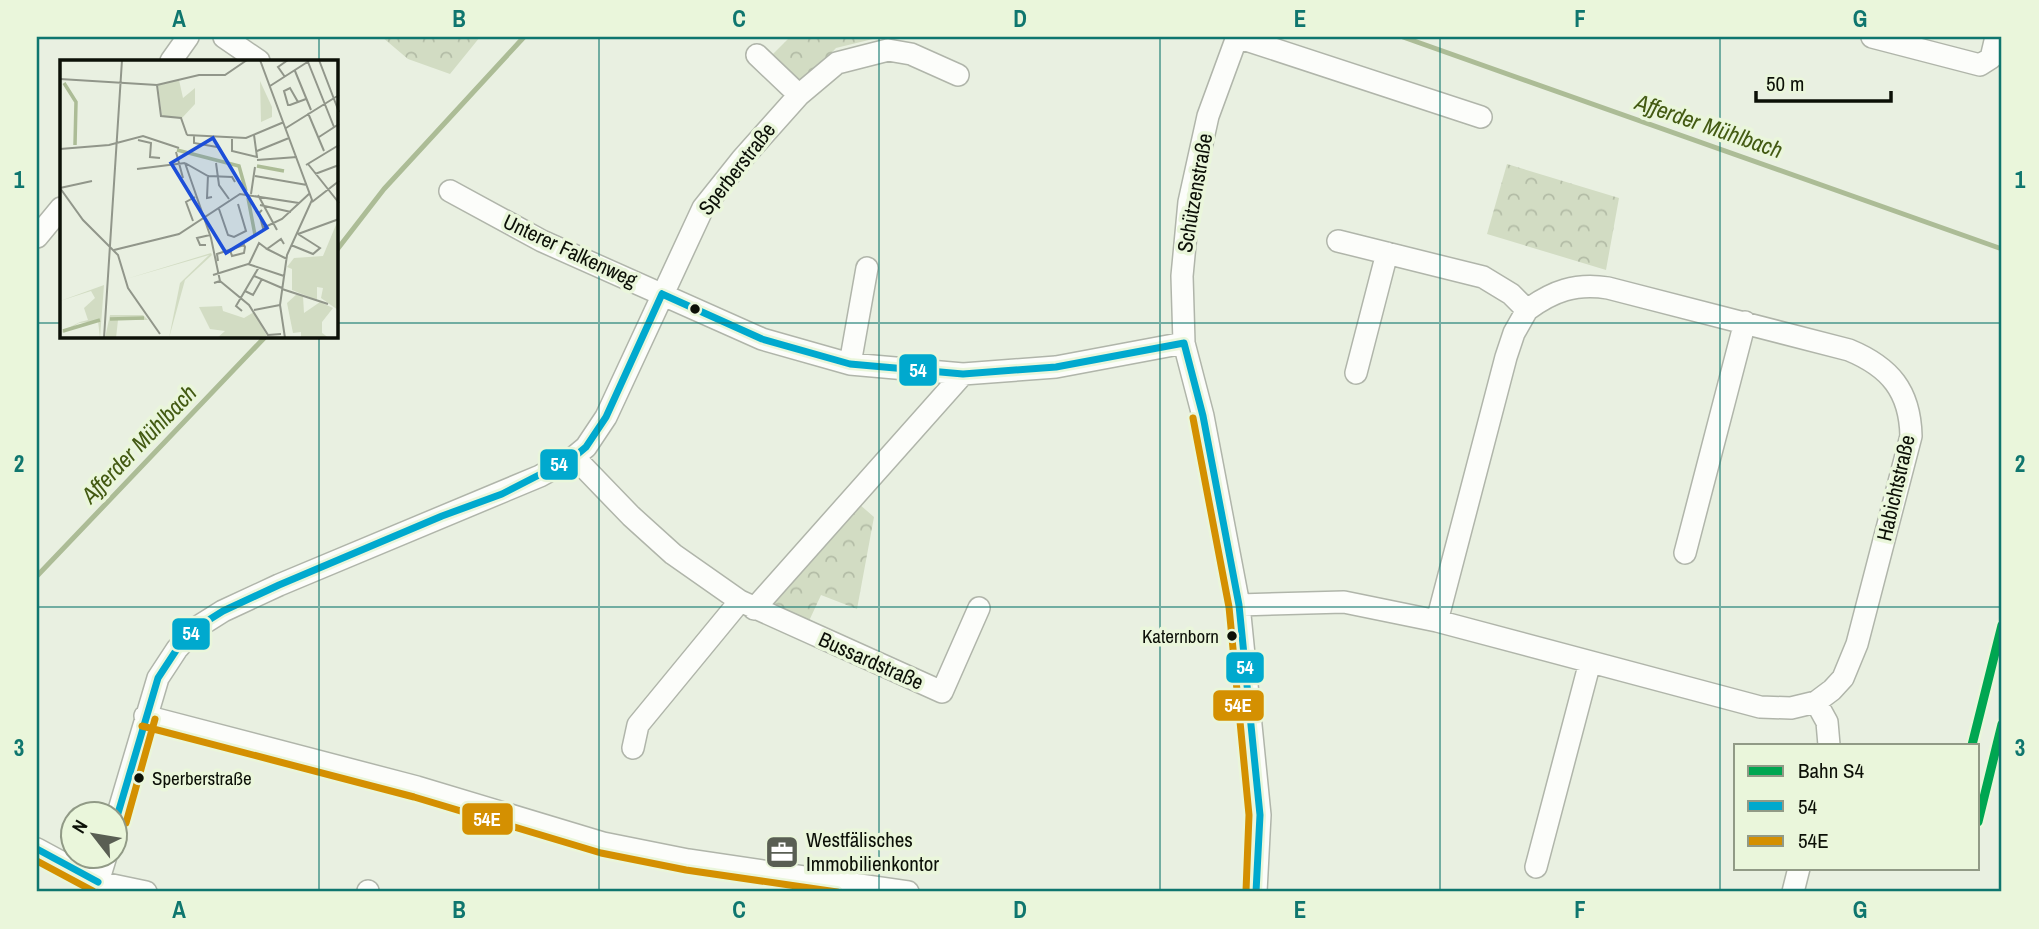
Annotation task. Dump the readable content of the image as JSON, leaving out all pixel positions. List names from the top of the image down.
{
  "streets": {
    "street": [
      "Sperberstraße",
      "Schützenstraße",
      "Unterer Falkenweg",
      "Habichtstraße",
      "Bussardstraße"
    ]
  },
  "crossings": [
    ["Sperberstraße", "Unterer Falkenweg"],
    ["Sperberstraße", "Bussardstraße"],
    ["Schützenstraße", "Unterer Falkenweg"]
  ],
  "water": ["Afferder Mühlbach"],
  "places": {
    "other": ["Katernborn", "Sperberstraße"],
    "office": ["Westfälisches Immobilienkontor"]
  },
  "lines": ["transit line 54", "transit line 54E", "rail line S4"],
  "legend": ["Bahn S4", "54", "54E"],
  "scale_bar": "50 m",
  "north": "top left",
  "grid": {
    "columns": [
      "A",
      "B",
      "C",
      "D",
      "E",
      "F",
      "G"
    ],
    "rows": ["1", "2", "3"]
  }
}
